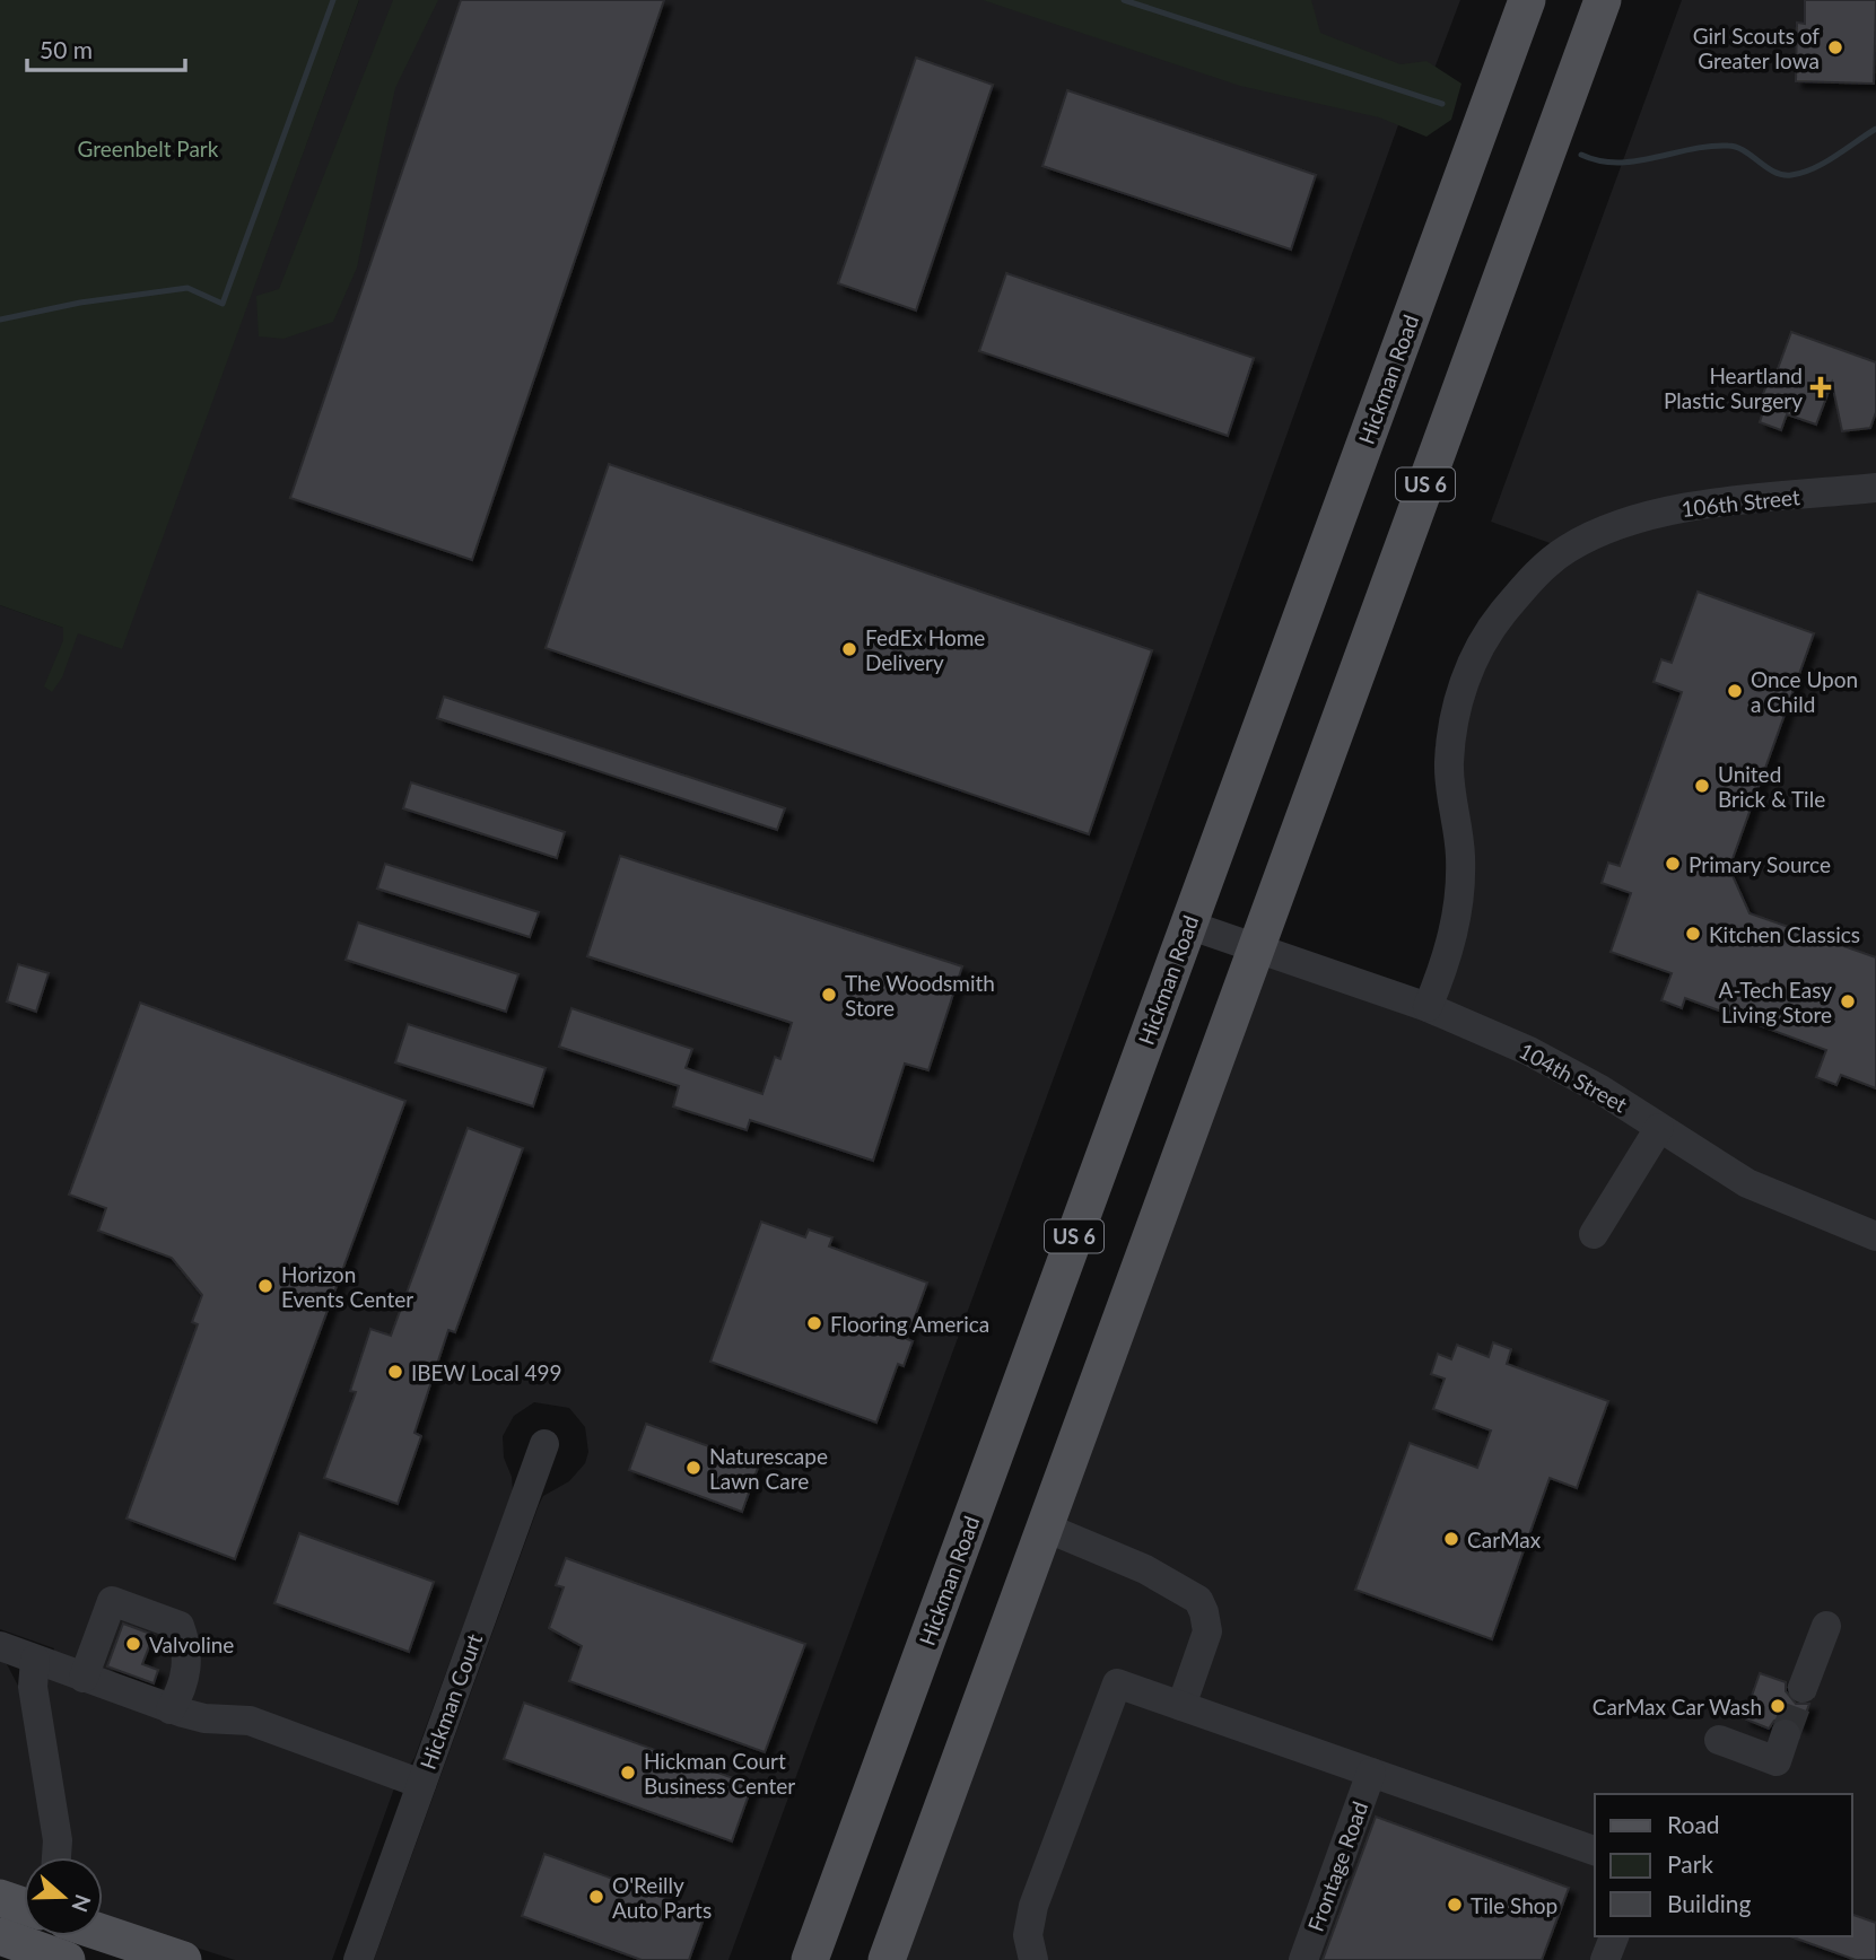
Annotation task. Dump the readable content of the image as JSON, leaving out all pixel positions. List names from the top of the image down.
{
  "streets": {
    "main road": ["Hickman Road", "US 6"],
    "street": [
      "106th Street",
      "104th Street",
      "Hickman Court",
      "Frontage Road"
    ]
  },
  "crossings": [
    ["Hickman Road", "104th Street"],
    ["US 6", "104th Street"],
    ["106th Street", "104th Street"]
  ],
  "parks": ["Greenbelt Park"],
  "places": {
    "other": [
      "Girl Scouts of Greater Iowa",
      "FedEx Home Delivery",
      "Once Upon a Child",
      "United Brick & Tile",
      "Primary Source",
      "Kitchen Classics",
      "The Woodsmith Store",
      "A-Tech Easy Living Store",
      "Horizon Events Center",
      "Flooring America",
      "IBEW Local 499",
      "Naturescape Lawn Care",
      "CarMax",
      "Valvoline",
      "CarMax Car Wash",
      "Hickman Court Business Center",
      "O'Reilly Auto Parts",
      "Tile Shop"
    ],
    "health": ["Heartland Plastic Surgery"]
  },
  "legend": ["Road", "Park", "Building"],
  "scale_bar": "50 m",
  "north": "right"
}
